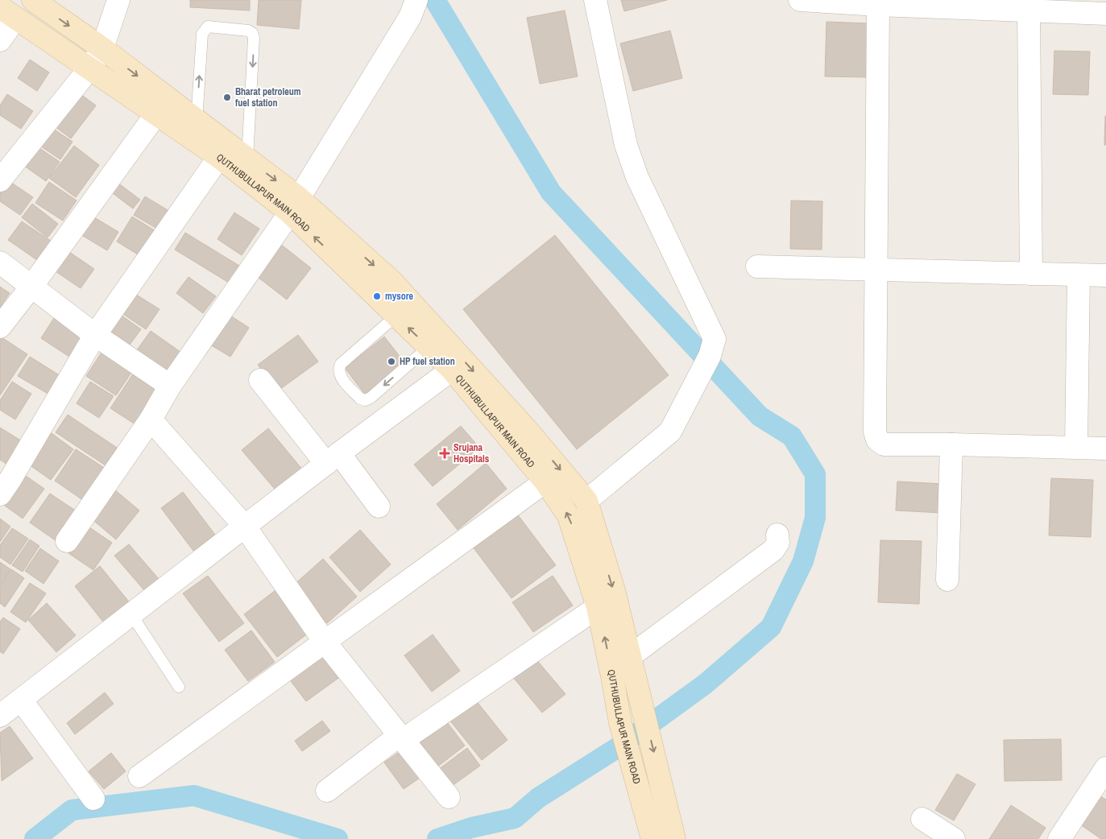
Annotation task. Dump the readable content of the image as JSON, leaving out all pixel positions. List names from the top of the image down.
{
  "streets": {
    "main road": ["QUTHUBULLAPUR MAIN ROAD"]
  },
  "places": {
    "other": ["Bharat petroleum fuel station", "mysore", "HP fuel station"],
    "health": ["Srujana Hospitals"]
  }
}
